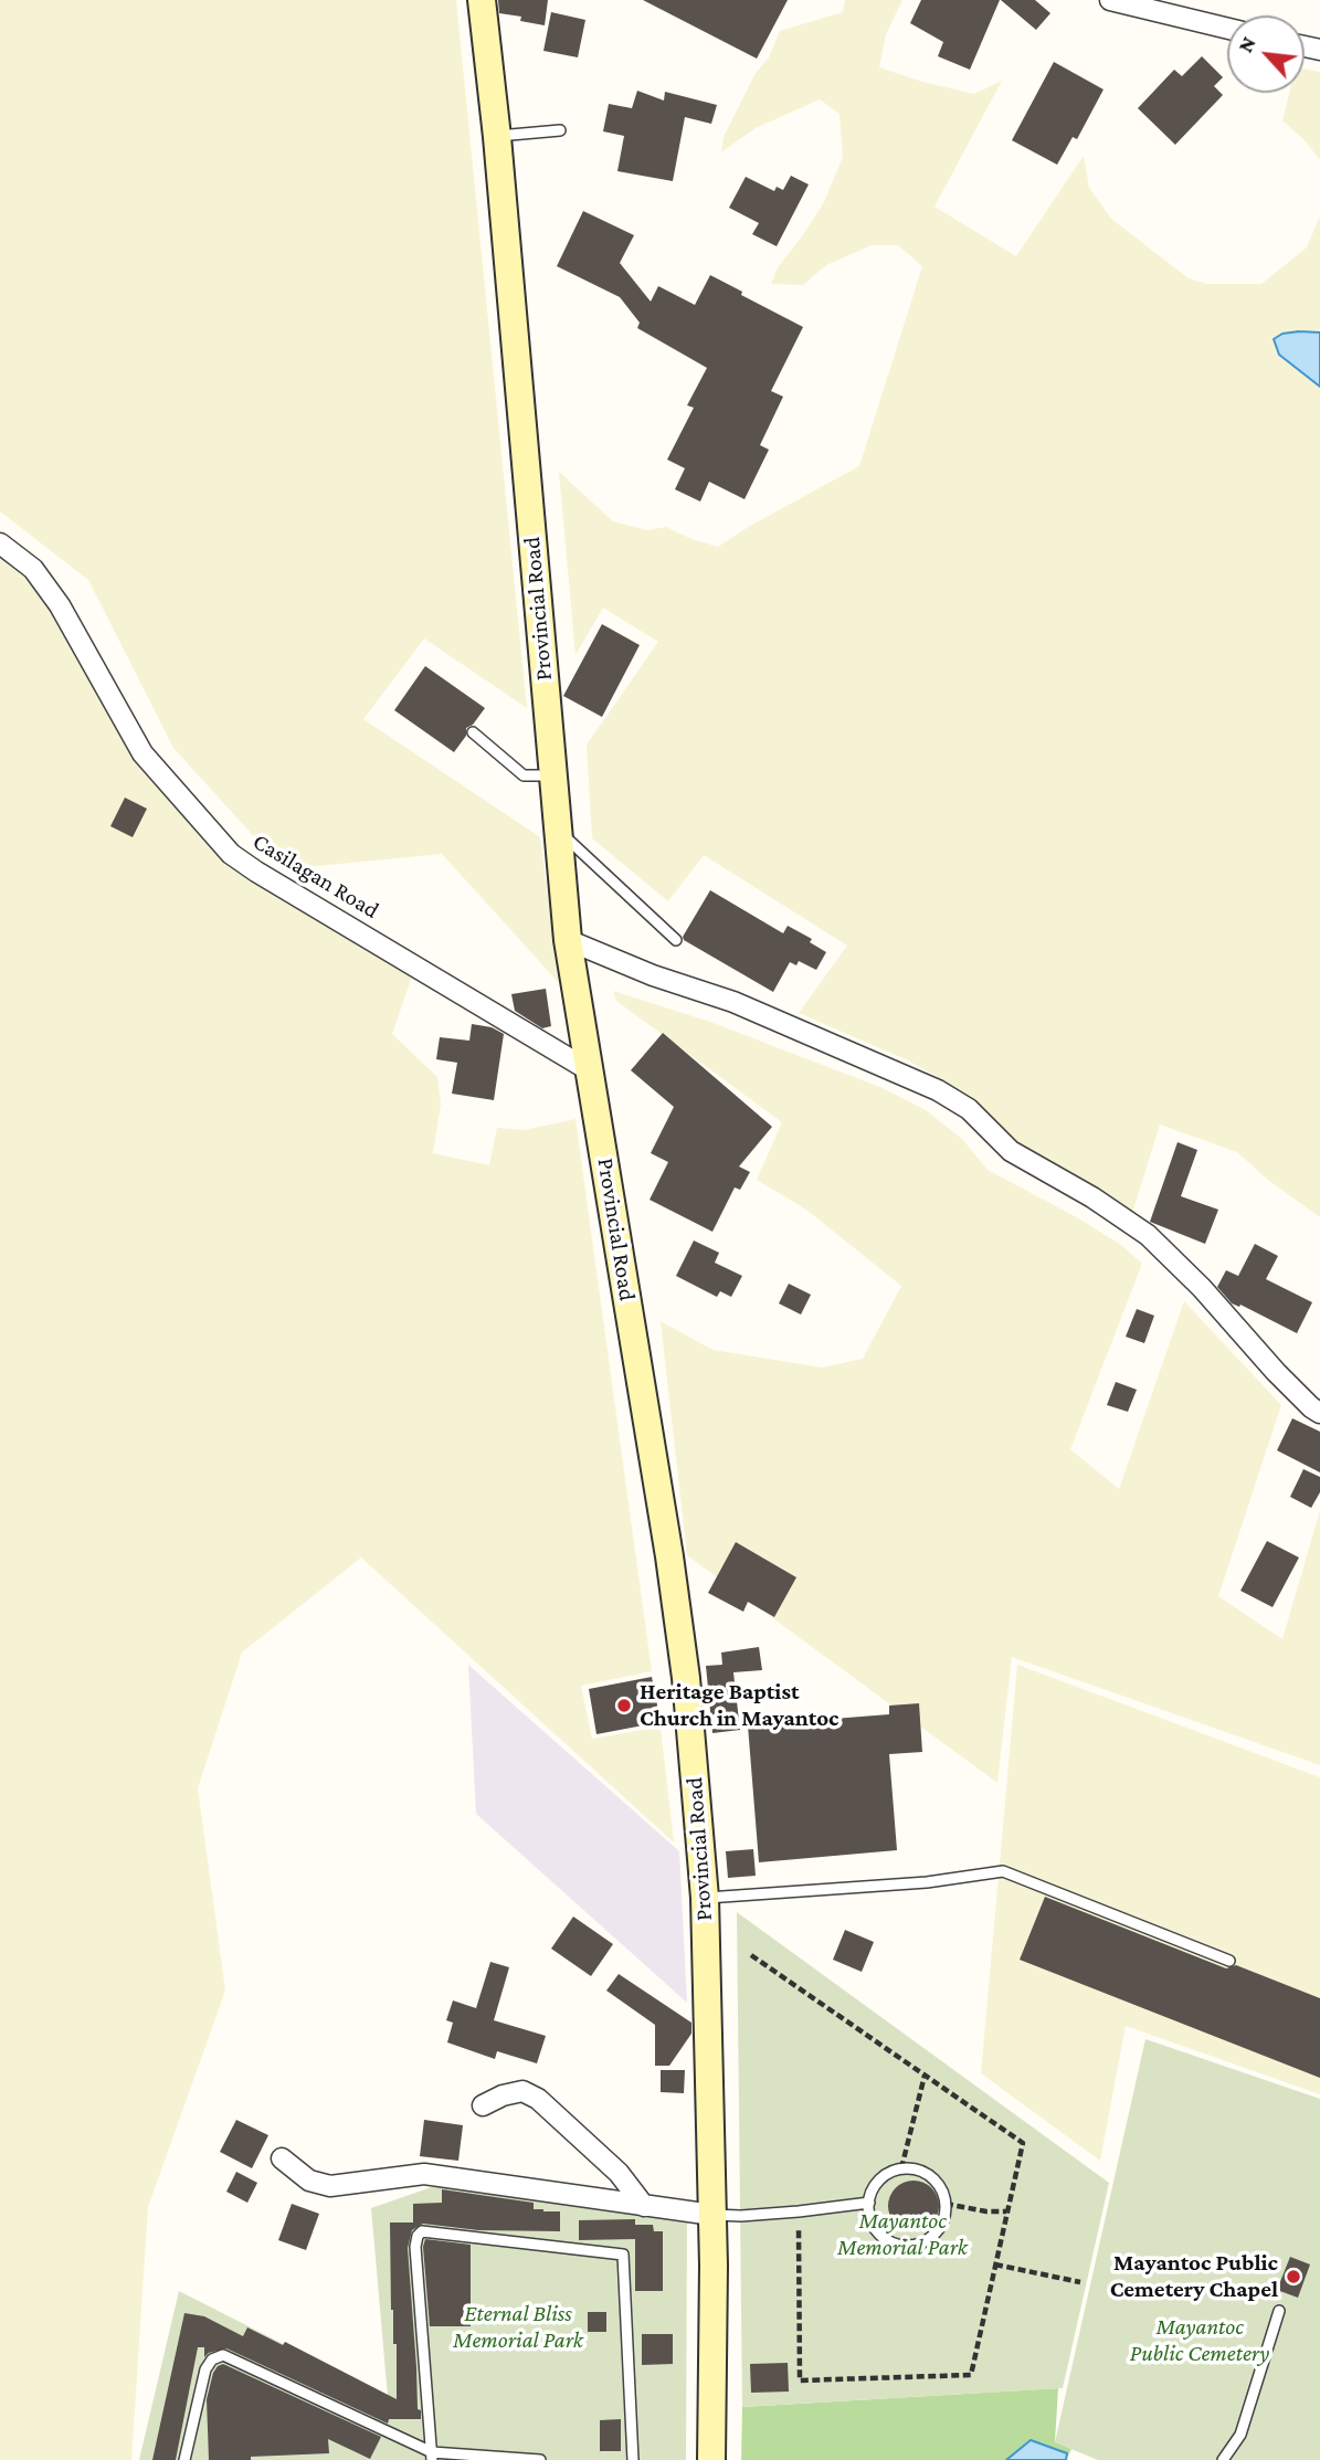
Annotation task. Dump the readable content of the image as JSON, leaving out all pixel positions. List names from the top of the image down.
{
  "streets": {
    "main road": ["Provincial Road"],
    "street": ["Casilagan Road"]
  },
  "crossings": [
    ["Provincial Road", "Casilagan Road"]
  ],
  "parks": ["Mayantoc Memorial Park", "Eternal Bliss Memorial Park", "Mayantoc Public Cemetery"],
  "places": ["Heritage Baptist Church in Mayantoc", "Mayantoc Public Cemetery Chapel"],
  "north": "top left"
}
